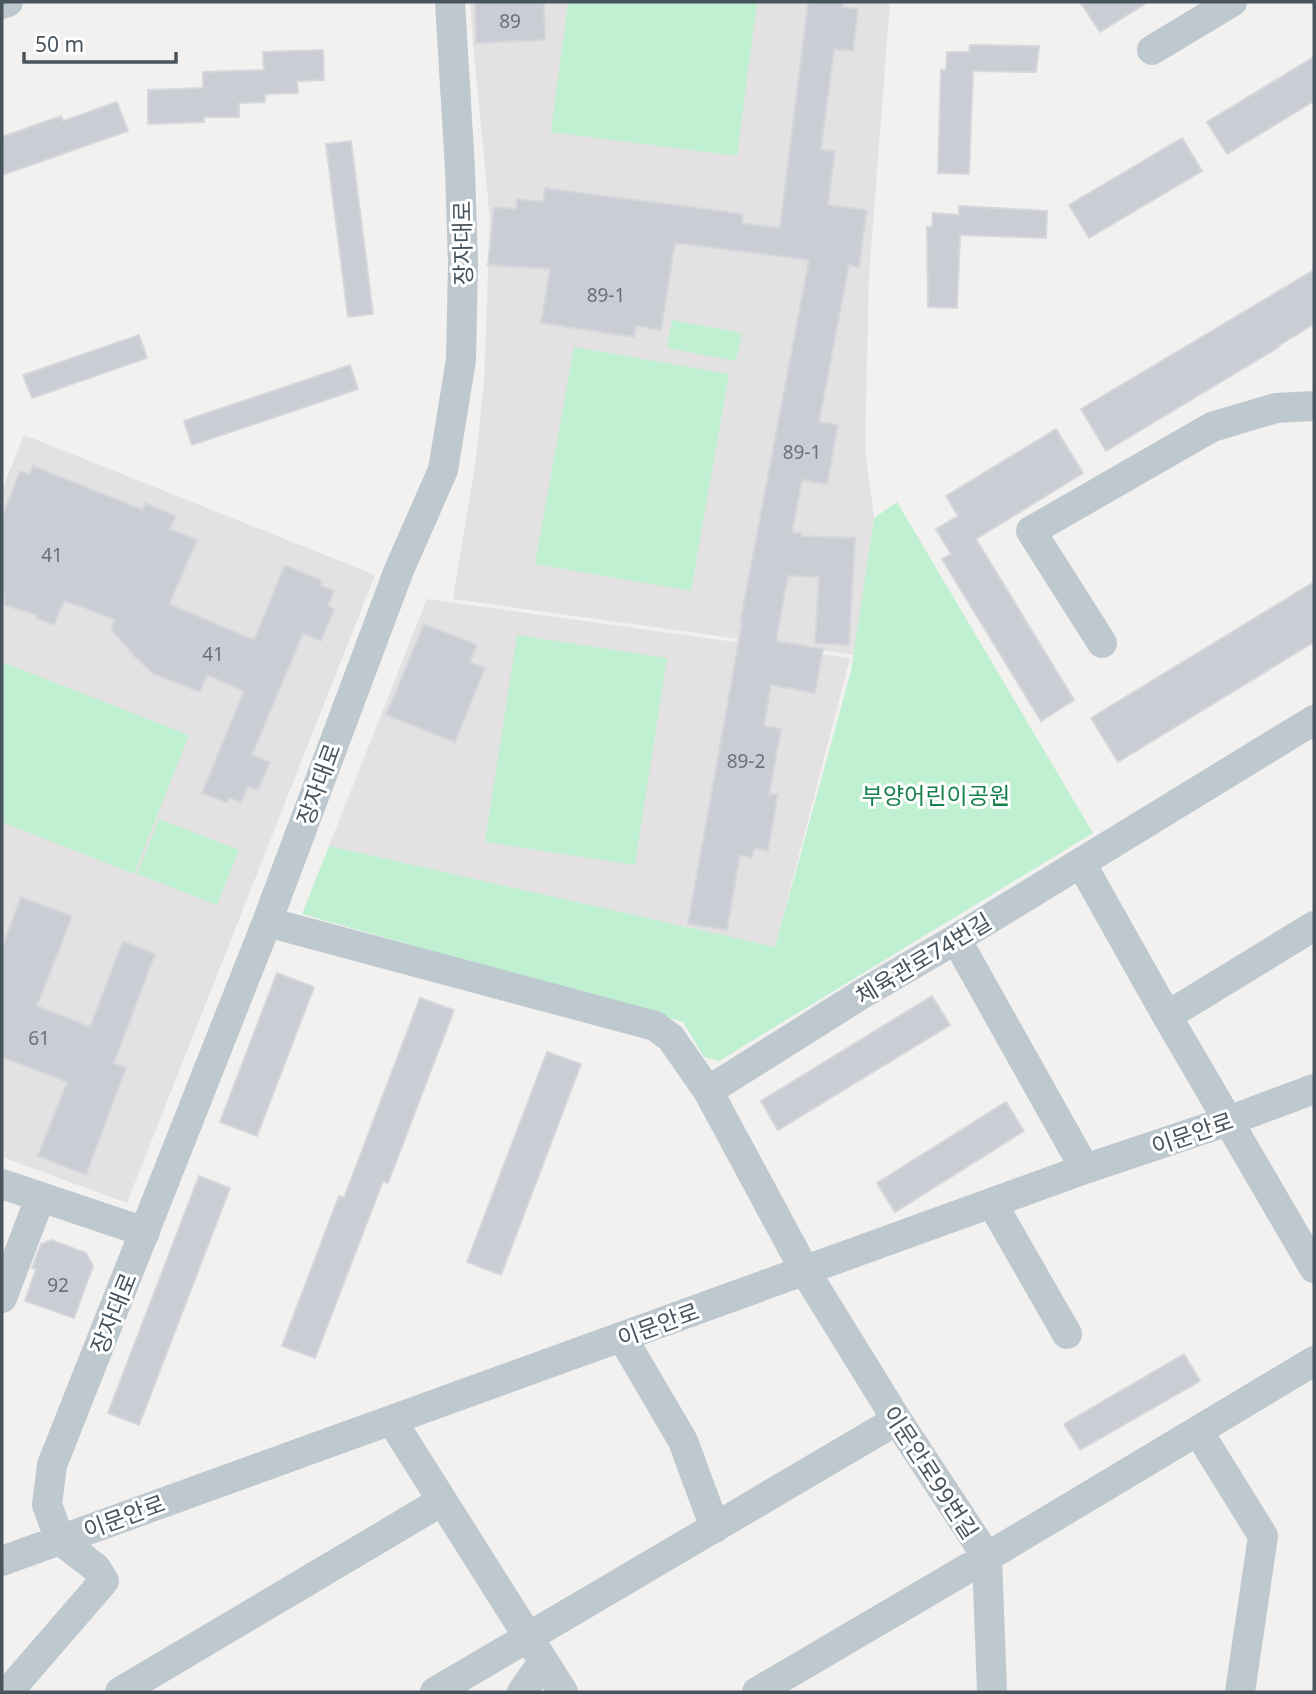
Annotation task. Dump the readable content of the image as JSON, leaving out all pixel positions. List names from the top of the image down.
{
  "streets": {
    "street": [
      "장자대로",
      "체육관로74번길",
      "이문안로",
      "이문안로99번길"
    ]
  },
  "crossings": [
    ["장자대로", "이문안로"],
    ["이문안로", "이문안로99번길"]
  ],
  "parks": ["부양어린이공원"],
  "house_numbers": [
    "89",
    "89-1",
    "89-1",
    "41",
    "41",
    "89-2",
    "61",
    "92"
  ],
  "scale_bar": "50 m"
}
